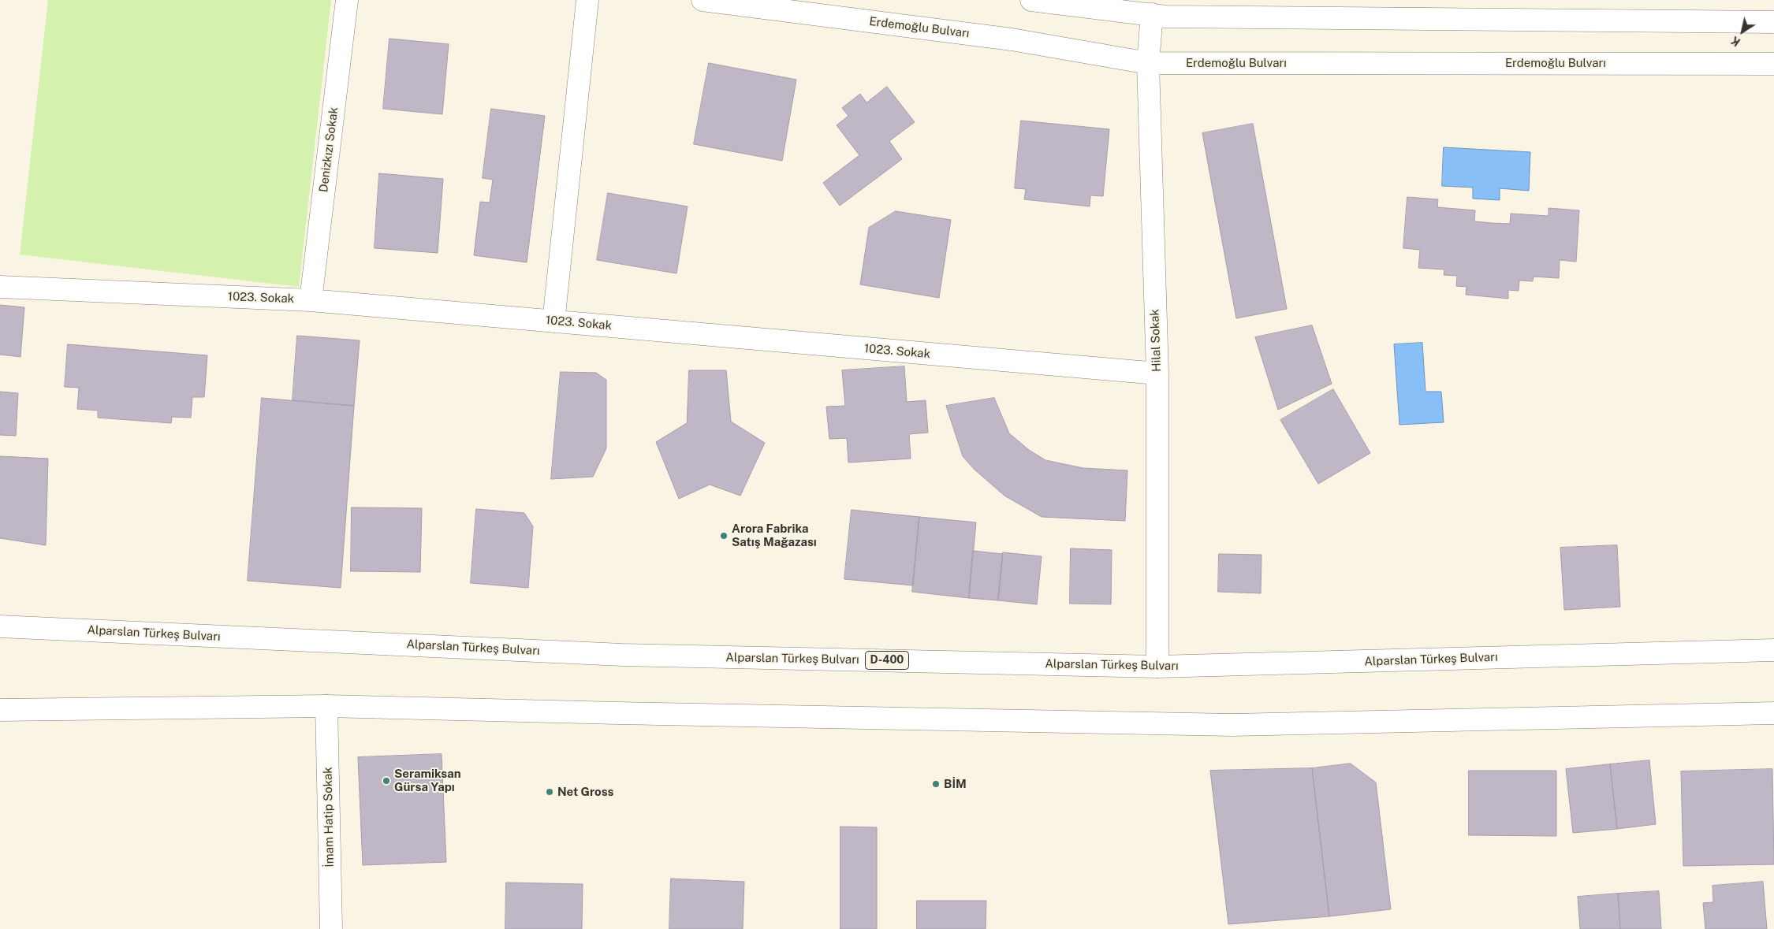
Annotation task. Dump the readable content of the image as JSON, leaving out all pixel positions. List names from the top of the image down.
{
  "streets": {
    "main road": [
      "Erdemoğlu Bulvarı",
      "Denizkızı Sokak",
      "1023. Sokak",
      "Hilal Sokak",
      "Alparslan Türkeş Bulvarı",
      "D-400",
      "İmam Hatip Sokak"
    ]
  },
  "crossings": [
    ["Erdemoğlu Bulvarı", "Hilal Sokak"],
    ["Denizkızı Sokak", "1023. Sokak"],
    ["1023. Sokak", "Hilal Sokak"],
    ["Hilal Sokak", "Alparslan Türkeş Bulvarı"]
  ],
  "places": [
    "Arora Fabrika Satış Mağazası",
    "Seramiksan Gürsa Yapı",
    "BİM",
    "Net Gross"
  ],
  "north": "bottom left"
}
